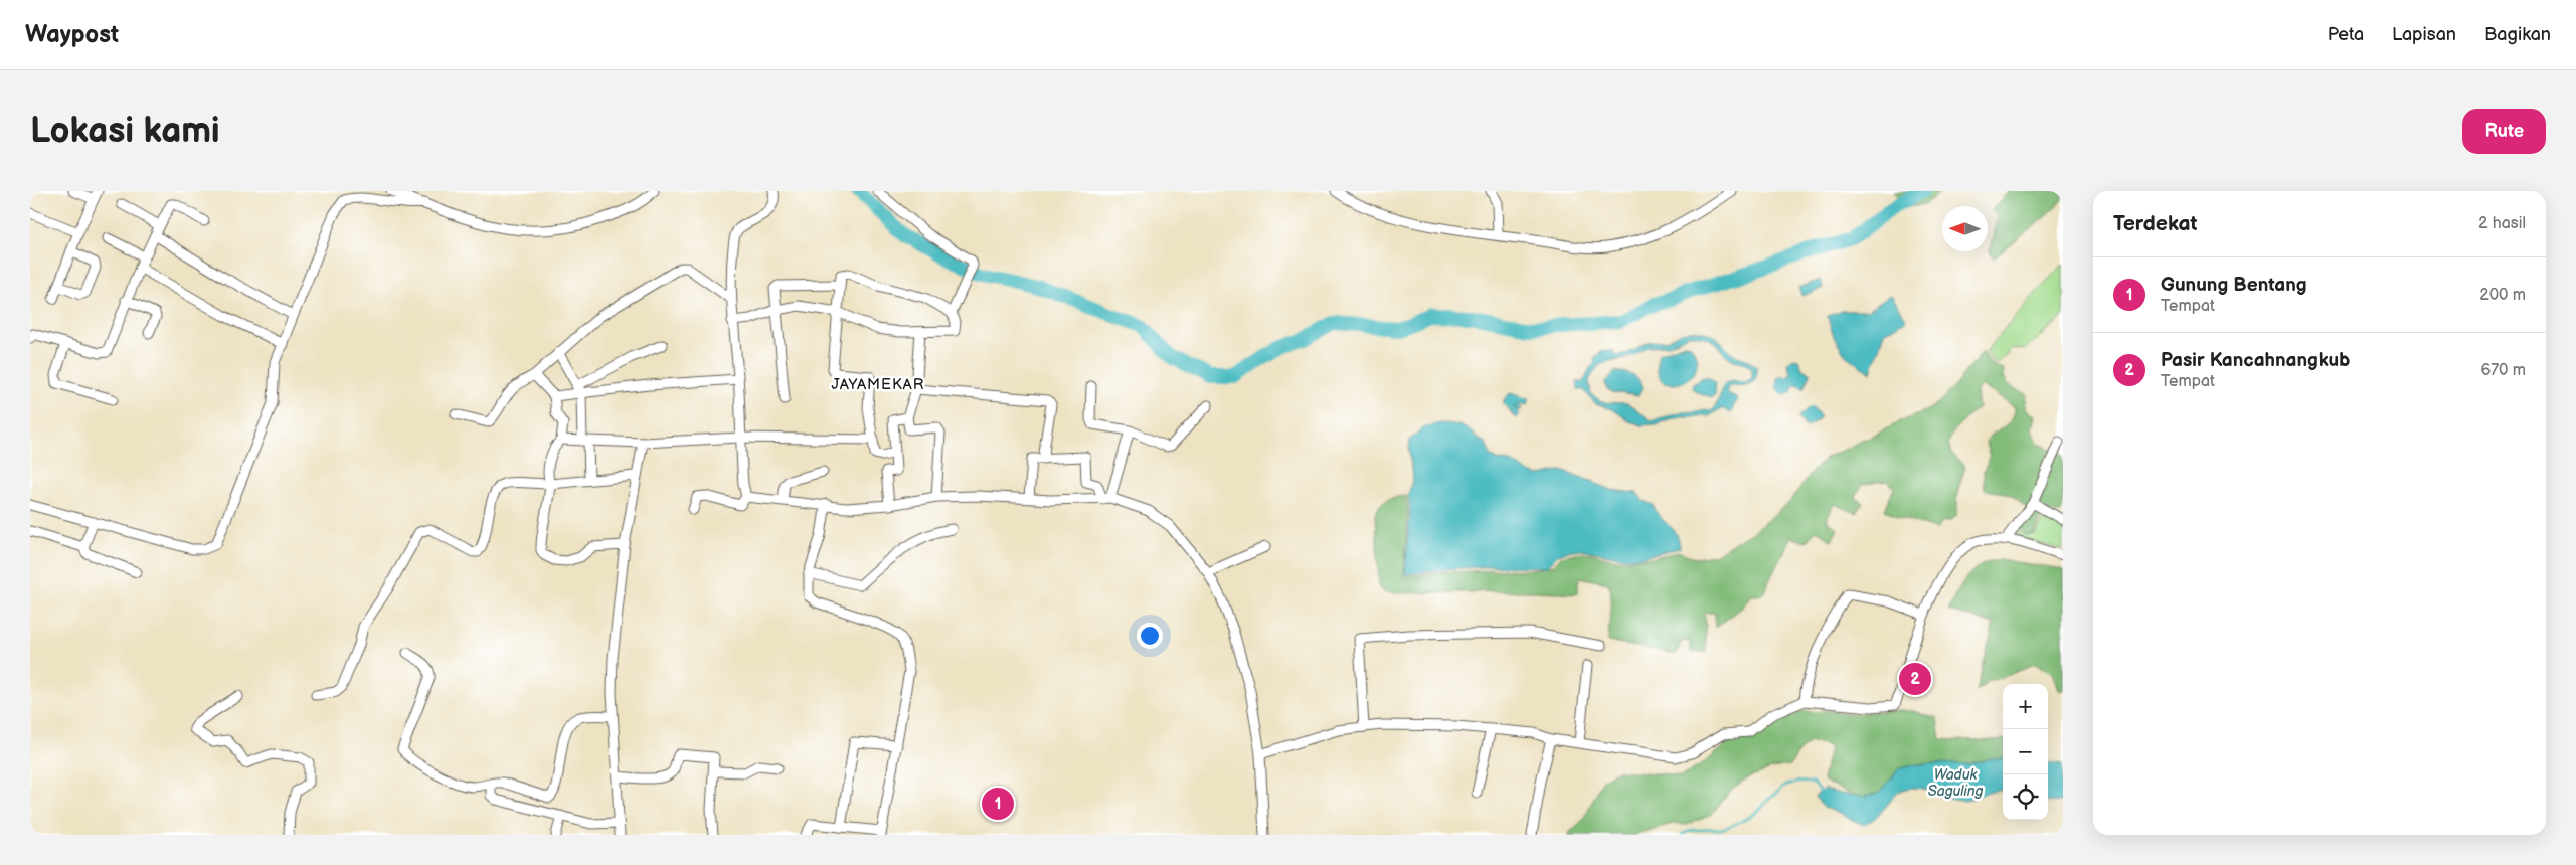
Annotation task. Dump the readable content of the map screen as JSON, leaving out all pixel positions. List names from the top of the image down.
{
  "districts": ["JAYAMEKAR"],
  "water": ["Waduk Saguling"],
  "north": "left",
  "page": {
    "header": "Waypost",
    "nav": ["Peta", "Lapisan", "Bagikan"],
    "buttons": "Rute",
    "title": "Lokasi kami",
    "heading": ["Terdekat", "2 hasil"],
    "list": [
      {
        "mark": "1",
        "name": "Gunung Bentang",
        "note": "Tempat",
        "value": "200 m"
      },
      {
        "mark": "2",
        "name": "Pasir Kancahnangkub",
        "note": "Tempat",
        "value": "670 m"
      }
    ],
    "pins": ["2", "1"],
    "map_buttons": ["+", "−"]
  }
}
